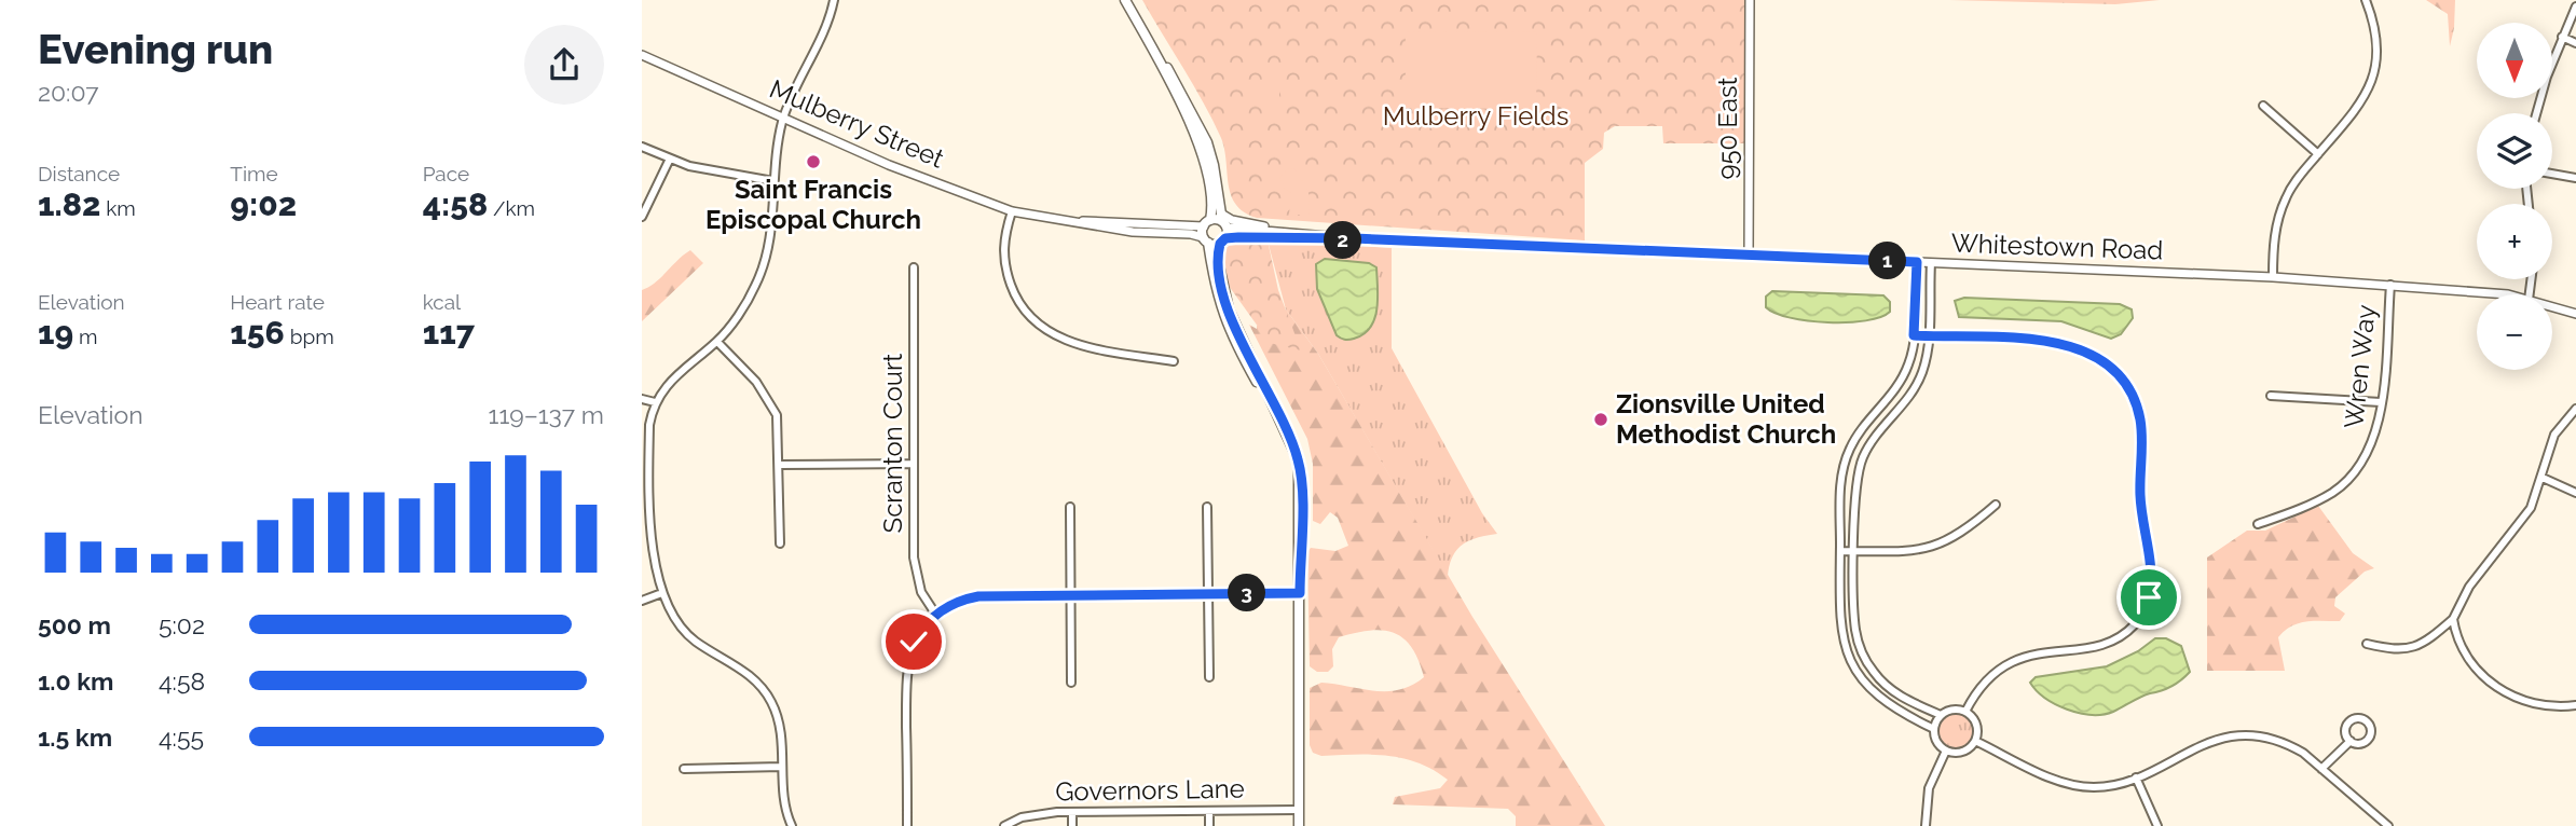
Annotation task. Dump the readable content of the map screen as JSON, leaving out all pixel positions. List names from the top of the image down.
{
  "streets": {
    "street": [
      "Mulberry Street",
      "950 East",
      "Whitestown Road",
      "Wren Way",
      "Scranton Court",
      "Governors Lane"
    ]
  },
  "crossings": [
    ["950 East", "Whitestown Road"],
    ["Whitestown Road", "Wren Way"]
  ],
  "parks": ["Mulberry Fields"],
  "places": ["Saint Francis Episcopal Church", "Zionsville United Methodist Church"],
  "north": "bottom",
  "page": {
    "heading": ["Evening run", "20:07"],
    "map_buttons": ["+", "−"],
    "stats": [
      ["Distance", "1.82 km"],
      ["Time", "9:02"],
      ["Pace", "4:58 /km"],
      ["Elevation", "19 m"],
      ["Heart rate", "156 bpm"],
      ["kcal", "117"]
    ],
    "pins": ["2", "1", "3"],
    "chart": ["Elevation", "119–137 m"],
    "list": [
      {
        "name": "500 m",
        "note": "5:02"
      },
      {
        "name": "1.0 km",
        "note": "4:58"
      },
      {
        "name": "1.5 km",
        "note": "4:55"
      }
    ]
  }
}
